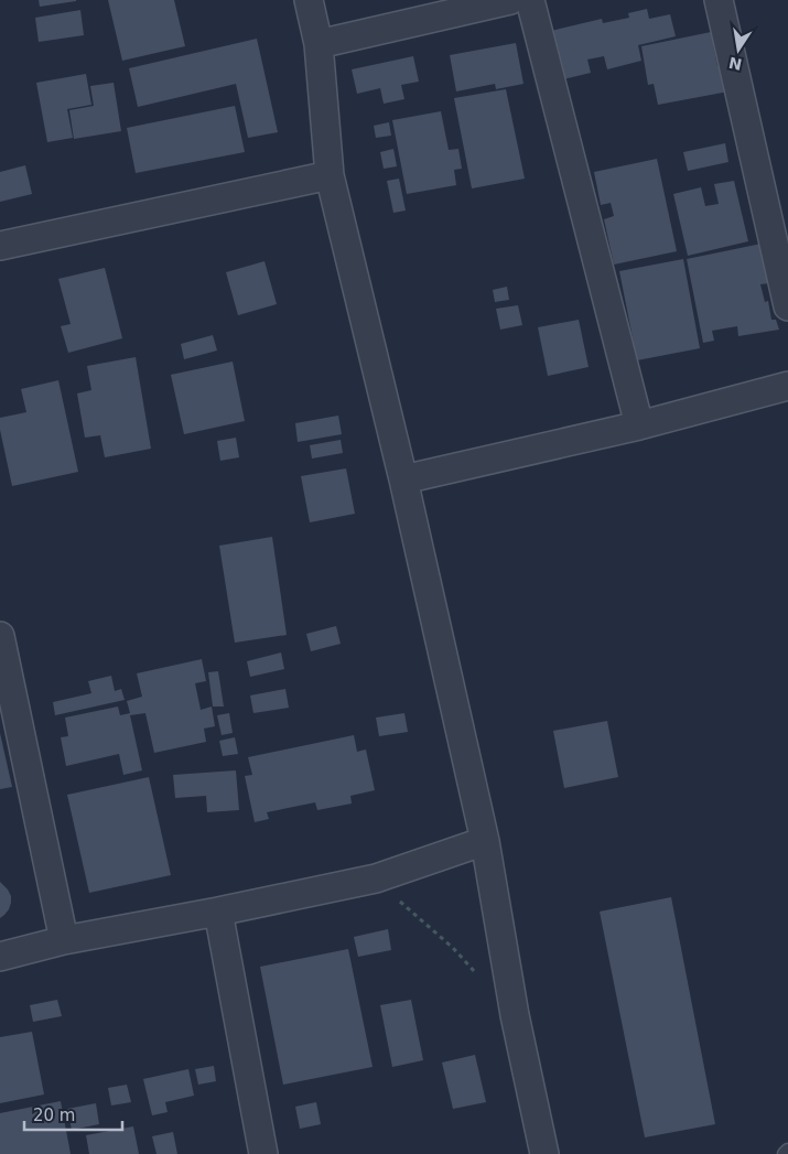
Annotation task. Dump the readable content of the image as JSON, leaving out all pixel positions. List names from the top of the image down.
{
  "scale_bar": "20 m",
  "north": "bottom"
}
